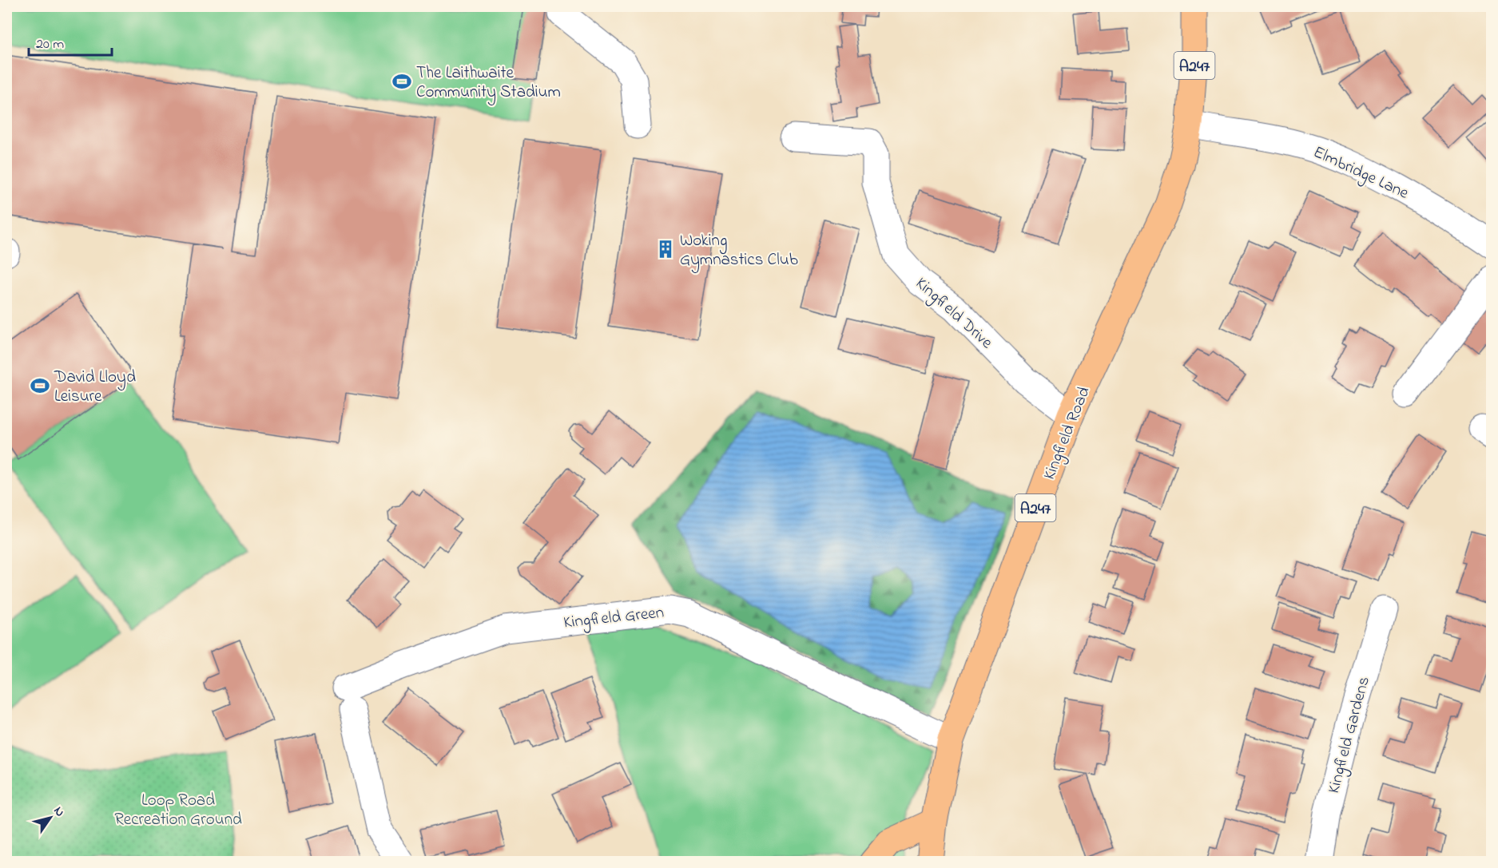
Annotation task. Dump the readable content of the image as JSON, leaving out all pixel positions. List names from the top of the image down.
{
  "streets": {
    "main road": ["A247", "Kingfield Road"],
    "street": [
      "Elmbridge Lane",
      "Kingfield Drive",
      "Kingfield Green",
      "Kingfield Gardens"
    ]
  },
  "crossings": [
    ["Elmbridge Lane", "Kingfield Road"],
    ["Kingfield Drive", "Kingfield Road"],
    ["Kingfield Road", "Kingfield Green"]
  ],
  "parks": ["Loop Road Recreation Ground"],
  "places": {
    "sports": ["The Laithwaite Community Stadium", "David Lloyd Leisure"],
    "building": ["Woking Gymnastics Club"]
  },
  "scale_bar": "20 m",
  "north": "top right"
}
